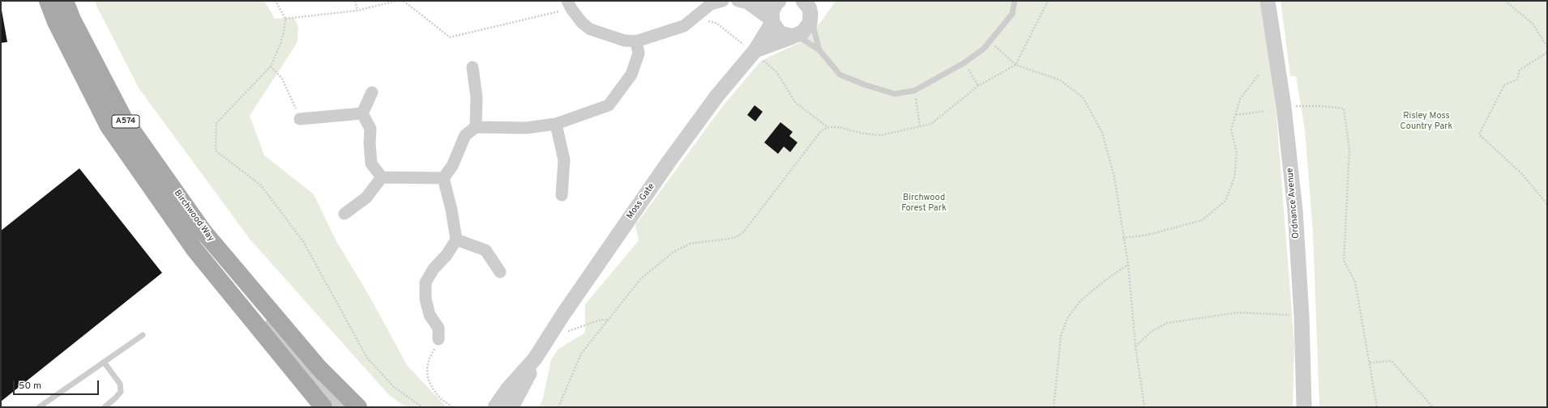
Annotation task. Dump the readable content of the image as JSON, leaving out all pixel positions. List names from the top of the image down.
{
  "streets": {
    "main road": ["A574", "Birchwood Way"],
    "street": ["Moss Gate", "Ordnance Avenue"]
  },
  "crossings": [
    ["A574", "Birchwood Way"]
  ],
  "parks": ["Risley Moss Country Park", "Birchwood Forest Park"],
  "scale_bar": "50 m"
}
